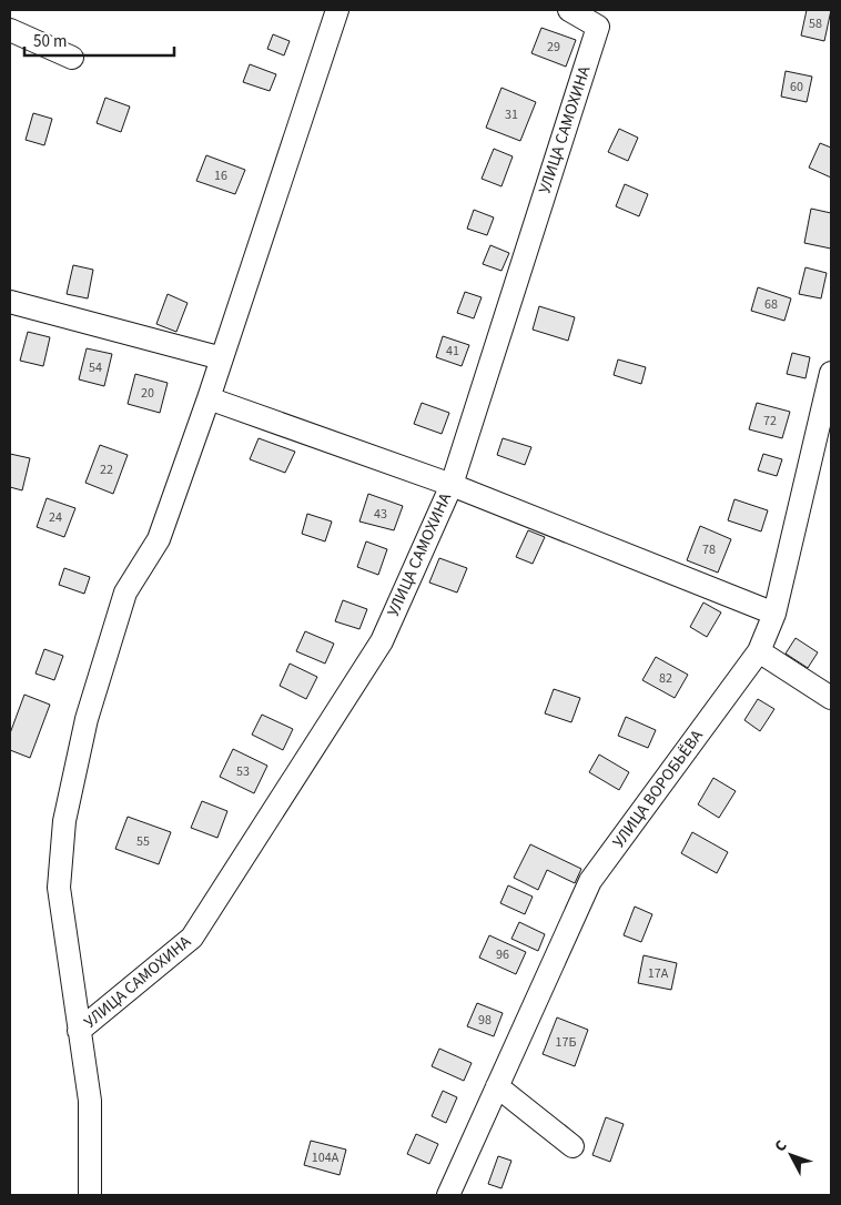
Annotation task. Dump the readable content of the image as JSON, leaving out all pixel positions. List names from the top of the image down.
{
  "streets": {
    "street": ["УЛИЦА САМОХИНА", "УЛИЦА ВОРОБЬЁВА"]
  },
  "house_numbers": [
    "58",
    "29",
    "60",
    "31",
    "16",
    "68",
    "41",
    "54",
    "20",
    "72",
    "22",
    "43",
    "24",
    "78",
    "82",
    "53",
    "55",
    "96",
    "17А",
    "98",
    "17Б",
    "104А"
  ],
  "scale_bar": "50 m",
  "north": "top left"
}
